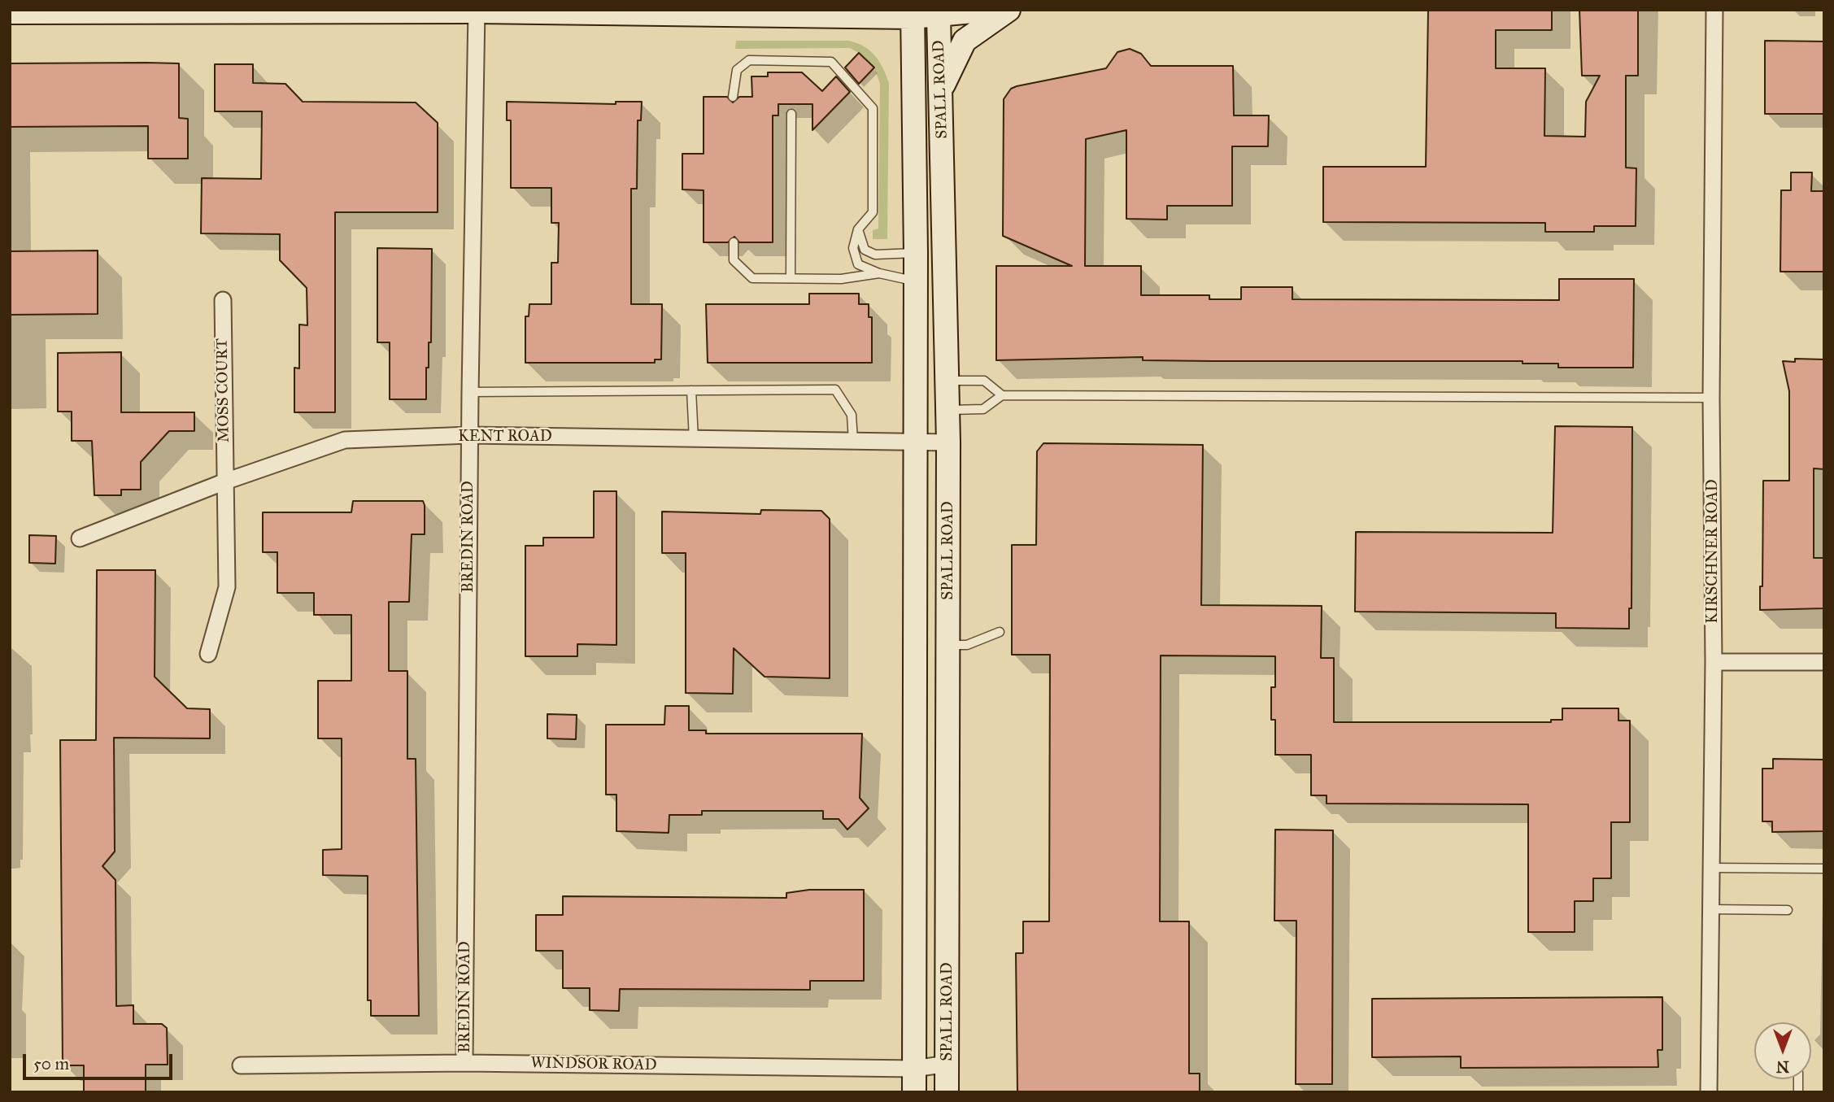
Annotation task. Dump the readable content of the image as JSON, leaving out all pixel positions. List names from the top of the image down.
{
  "streets": {
    "main road": ["SPALL ROAD"],
    "street": [
      "MOSS COURT",
      "KENT ROAD",
      "BREDIN ROAD",
      "KIRSCHNER ROAD",
      "WINDSOR ROAD"
    ]
  },
  "crossings": [
    ["SPALL ROAD", "KENT ROAD"],
    ["SPALL ROAD", "WINDSOR ROAD"],
    ["MOSS COURT", "KENT ROAD"],
    ["KENT ROAD", "BREDIN ROAD"],
    ["BREDIN ROAD", "WINDSOR ROAD"]
  ],
  "scale_bar": "50 m",
  "north": "bottom"
}
